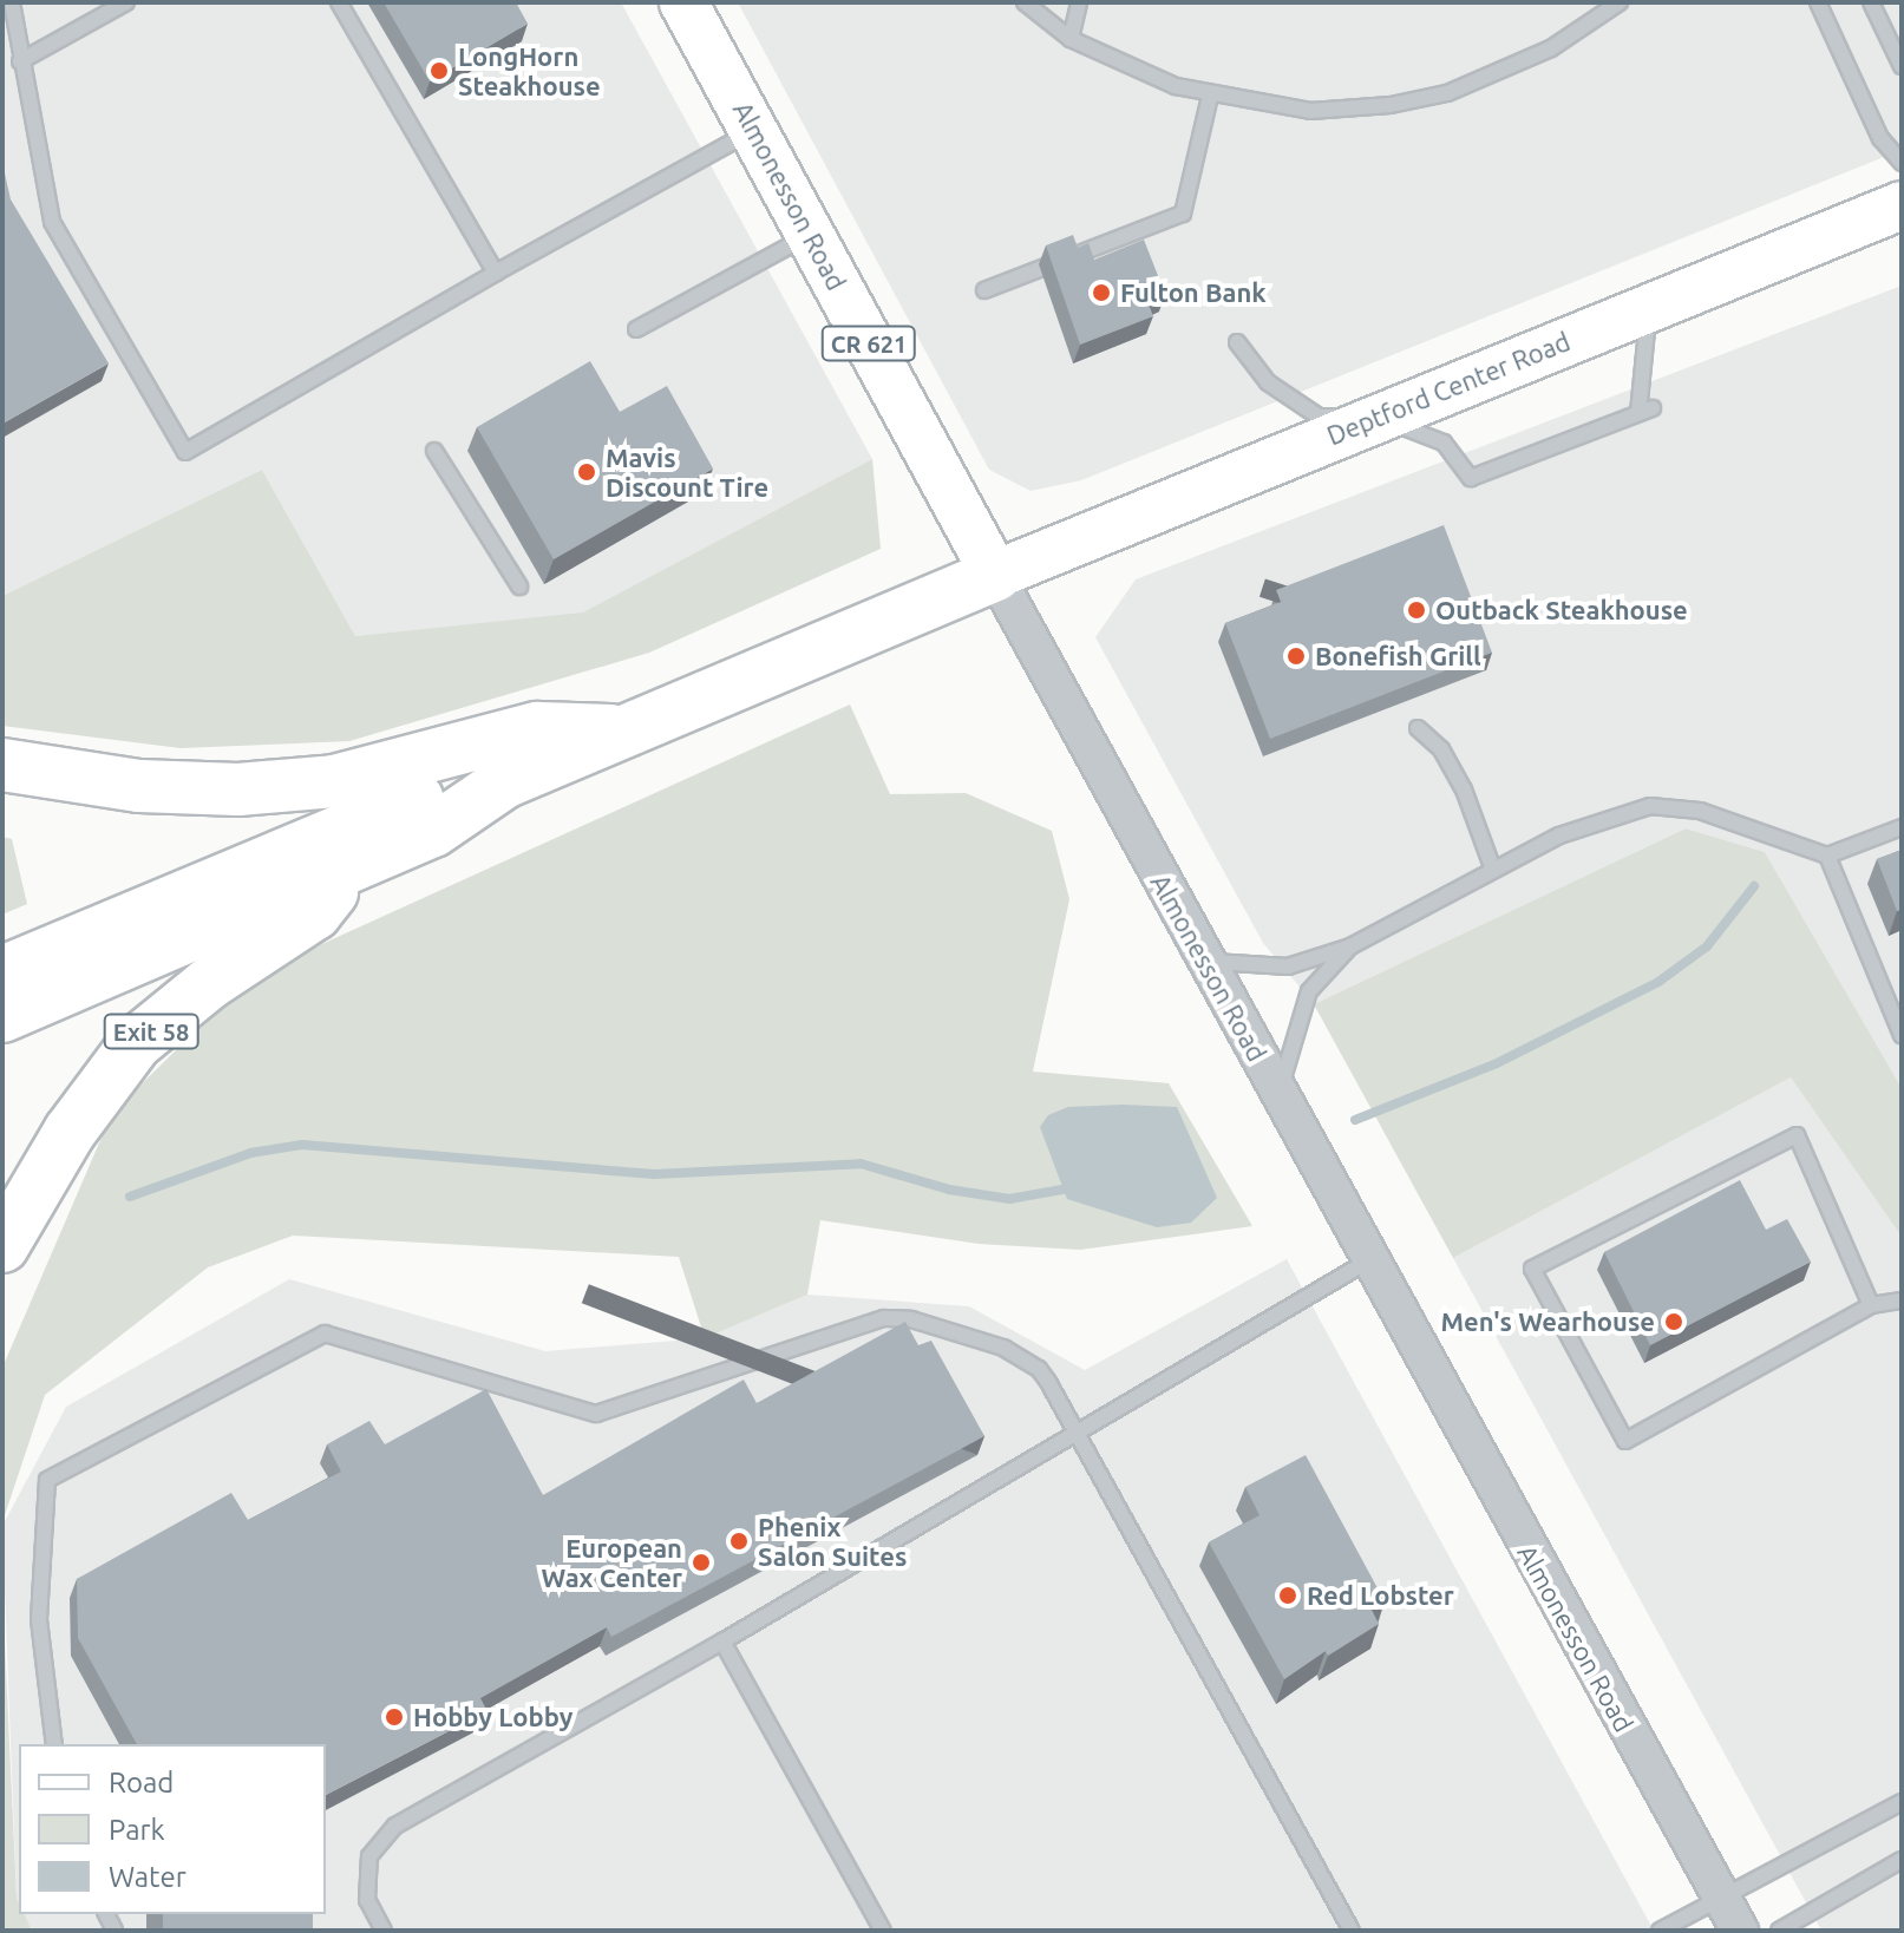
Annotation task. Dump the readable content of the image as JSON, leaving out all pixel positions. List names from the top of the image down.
{
  "streets": {
    "highway": ["Exit 58"],
    "main road": ["Almonesson Road", "CR 621", "Deptford Center Road"]
  },
  "crossings": [
    ["Almonesson Road", "Deptford Center Road"]
  ],
  "places": [
    "LongHorn Steakhouse",
    "Fulton Bank",
    "Mavis Discount Tire",
    "Outback Steakhouse",
    "Bonefish Grill",
    "Men's Wearhouse",
    "Phenix Salon Suites",
    "European Wax Center",
    "Red Lobster",
    "Hobby Lobby"
  ],
  "legend": ["Road", "Park", "Water"]
}
